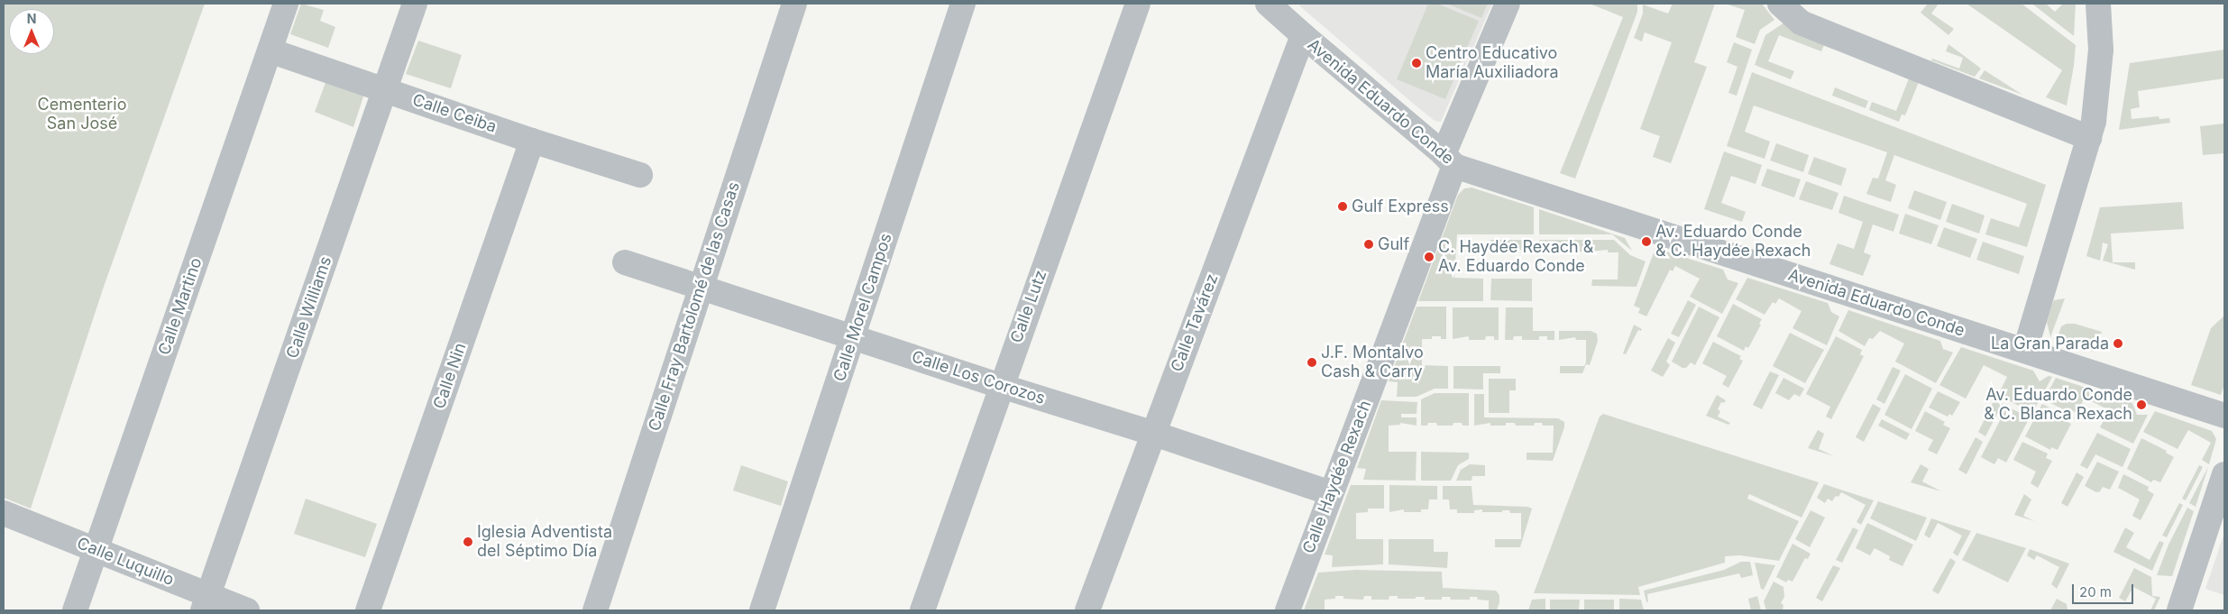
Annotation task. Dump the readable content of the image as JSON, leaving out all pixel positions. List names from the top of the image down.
{
  "streets": {
    "street": [
      "Avenida Eduardo Conde",
      "Calle Ceiba",
      "Calle Martino",
      "Calle Fray Bartolomé de las Casas",
      "Calle Lutz",
      "Calle Williams",
      "Calle Morel Campos",
      "Calle Tavárez",
      "Calle Nin",
      "Calle Los Corozos",
      "Calle Haydée Rexach",
      "Calle Luquillo"
    ]
  },
  "crossings": [
    ["Avenida Eduardo Conde", "Calle Tavárez"],
    ["Avenida Eduardo Conde", "Calle Haydée Rexach"],
    ["Calle Ceiba", "Calle Martino"],
    ["Calle Ceiba", "Calle Williams"],
    ["Calle Ceiba", "Calle Nin"],
    ["Calle Martino", "Calle Luquillo"],
    ["Calle Fray Bartolomé de las Casas", "Calle Los Corozos"],
    ["Calle Lutz", "Calle Los Corozos"],
    ["Calle Williams", "Calle Luquillo"],
    ["Calle Morel Campos", "Calle Los Corozos"],
    ["Calle Tavárez", "Calle Los Corozos"],
    ["Calle Los Corozos", "Calle Haydée Rexach"]
  ],
  "parks": ["Cementerio San José"],
  "places": [
    "Centro Educativo María Auxiliadora",
    "Gulf Express",
    "Av. Eduardo Conde & C. Haydée Rexach",
    "Gulf",
    "C. Haydée Rexach & Av. Eduardo Conde",
    "La Gran Parada",
    "J.F. Montalvo Cash & Carry",
    "Av. Eduardo Conde & C. Blanca Rexach",
    "Iglesia Adventista del Séptimo Día"
  ],
  "scale_bar": "20 m",
  "north": "top"
}
